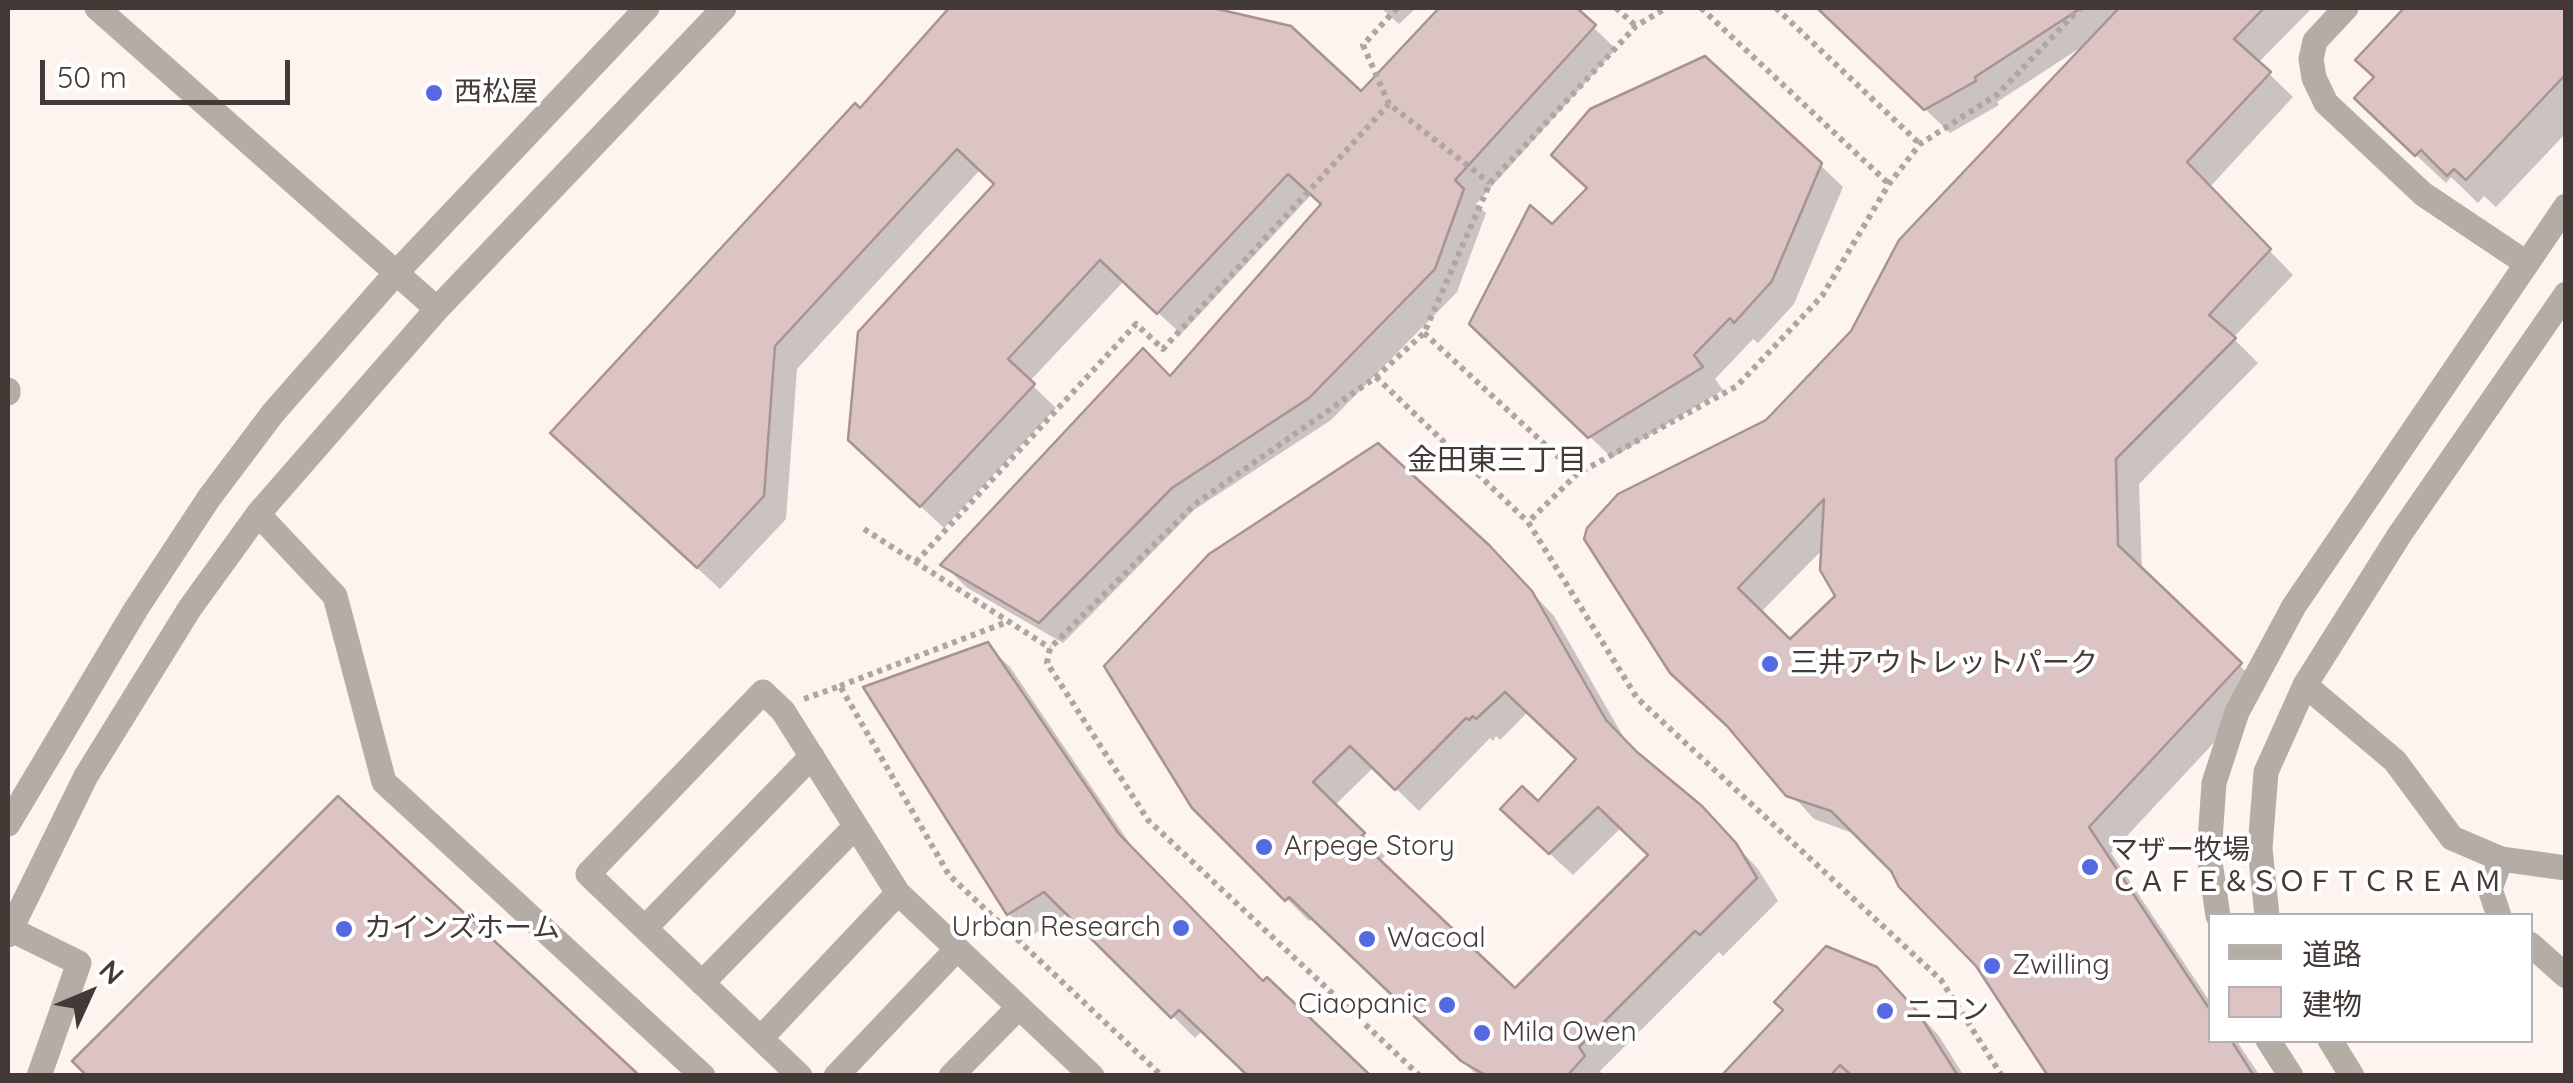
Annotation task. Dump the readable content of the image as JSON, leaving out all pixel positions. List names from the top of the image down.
{
  "districts": ["金田東三丁目"],
  "places": [
    "西松屋",
    "三井アウトレットパーク",
    "Arpege Story",
    "マザー牧場 ＣＡＦＥ＆ＳＯＦＴＣＲＥＡＭ",
    "Urban Research",
    "カインズホーム",
    "Wacoal",
    "Zwilling",
    "Ciaopanic",
    "ニコン",
    "Mila Owen"
  ],
  "legend": ["道路", "建物"],
  "scale_bar": "50 m",
  "north": "top right"
}
